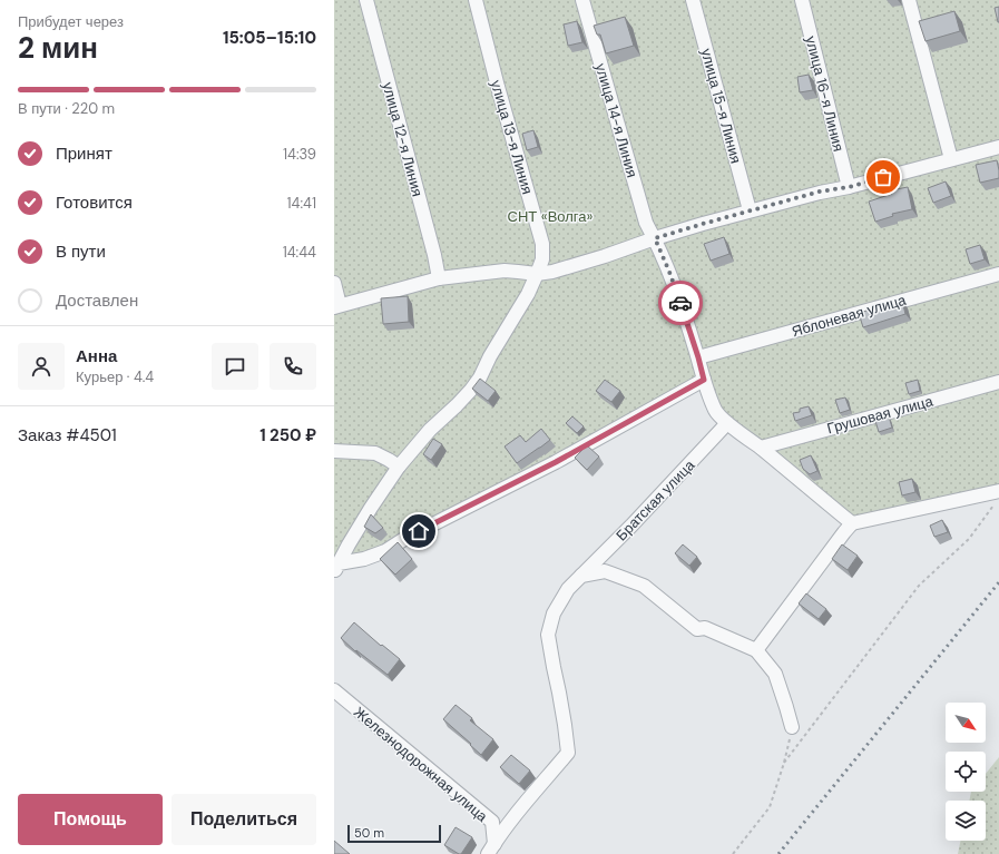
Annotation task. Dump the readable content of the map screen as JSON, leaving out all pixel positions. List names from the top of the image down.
{
  "streets": {
    "street": [
      "улица 16-я Линия",
      "улица 15-я Линия",
      "улица 14-я Линия",
      "улица 13-я Линия",
      "улица 12-я Линия",
      "Яблоневая улица",
      "Грушовая улица",
      "Братская улица",
      "Железнодорожная улица"
    ]
  },
  "crossings": [
    ["улица 14-я Линия", "Яблоневая улица"],
    ["улица 14-я Линия", "Грушовая улица"],
    ["улица 14-я Линия", "Братская улица"],
    ["Братская улица", "Железнодорожная улица"]
  ],
  "parks": ["СНТ «Волга»"],
  "scale_bar": "50 m",
  "north": "bottom right",
  "page": {
    "heading": ["2 мин", "Прибудет через", "15:05–15:10"],
    "panel": [
      "Анна",
      "Курьер · 4.4",
      "Заказ #4501",
      "1 250 ₽"
    ],
    "bar": "В пути · 220 m",
    "list": [
      ["Принят", "14:39"],
      ["Готовится", "14:41"],
      ["В пути", "14:44"],
      "Доставлен"
    ],
    "buttons": ["Помощь", "Поделиться"],
    "scale": "50 m"
  }
}
